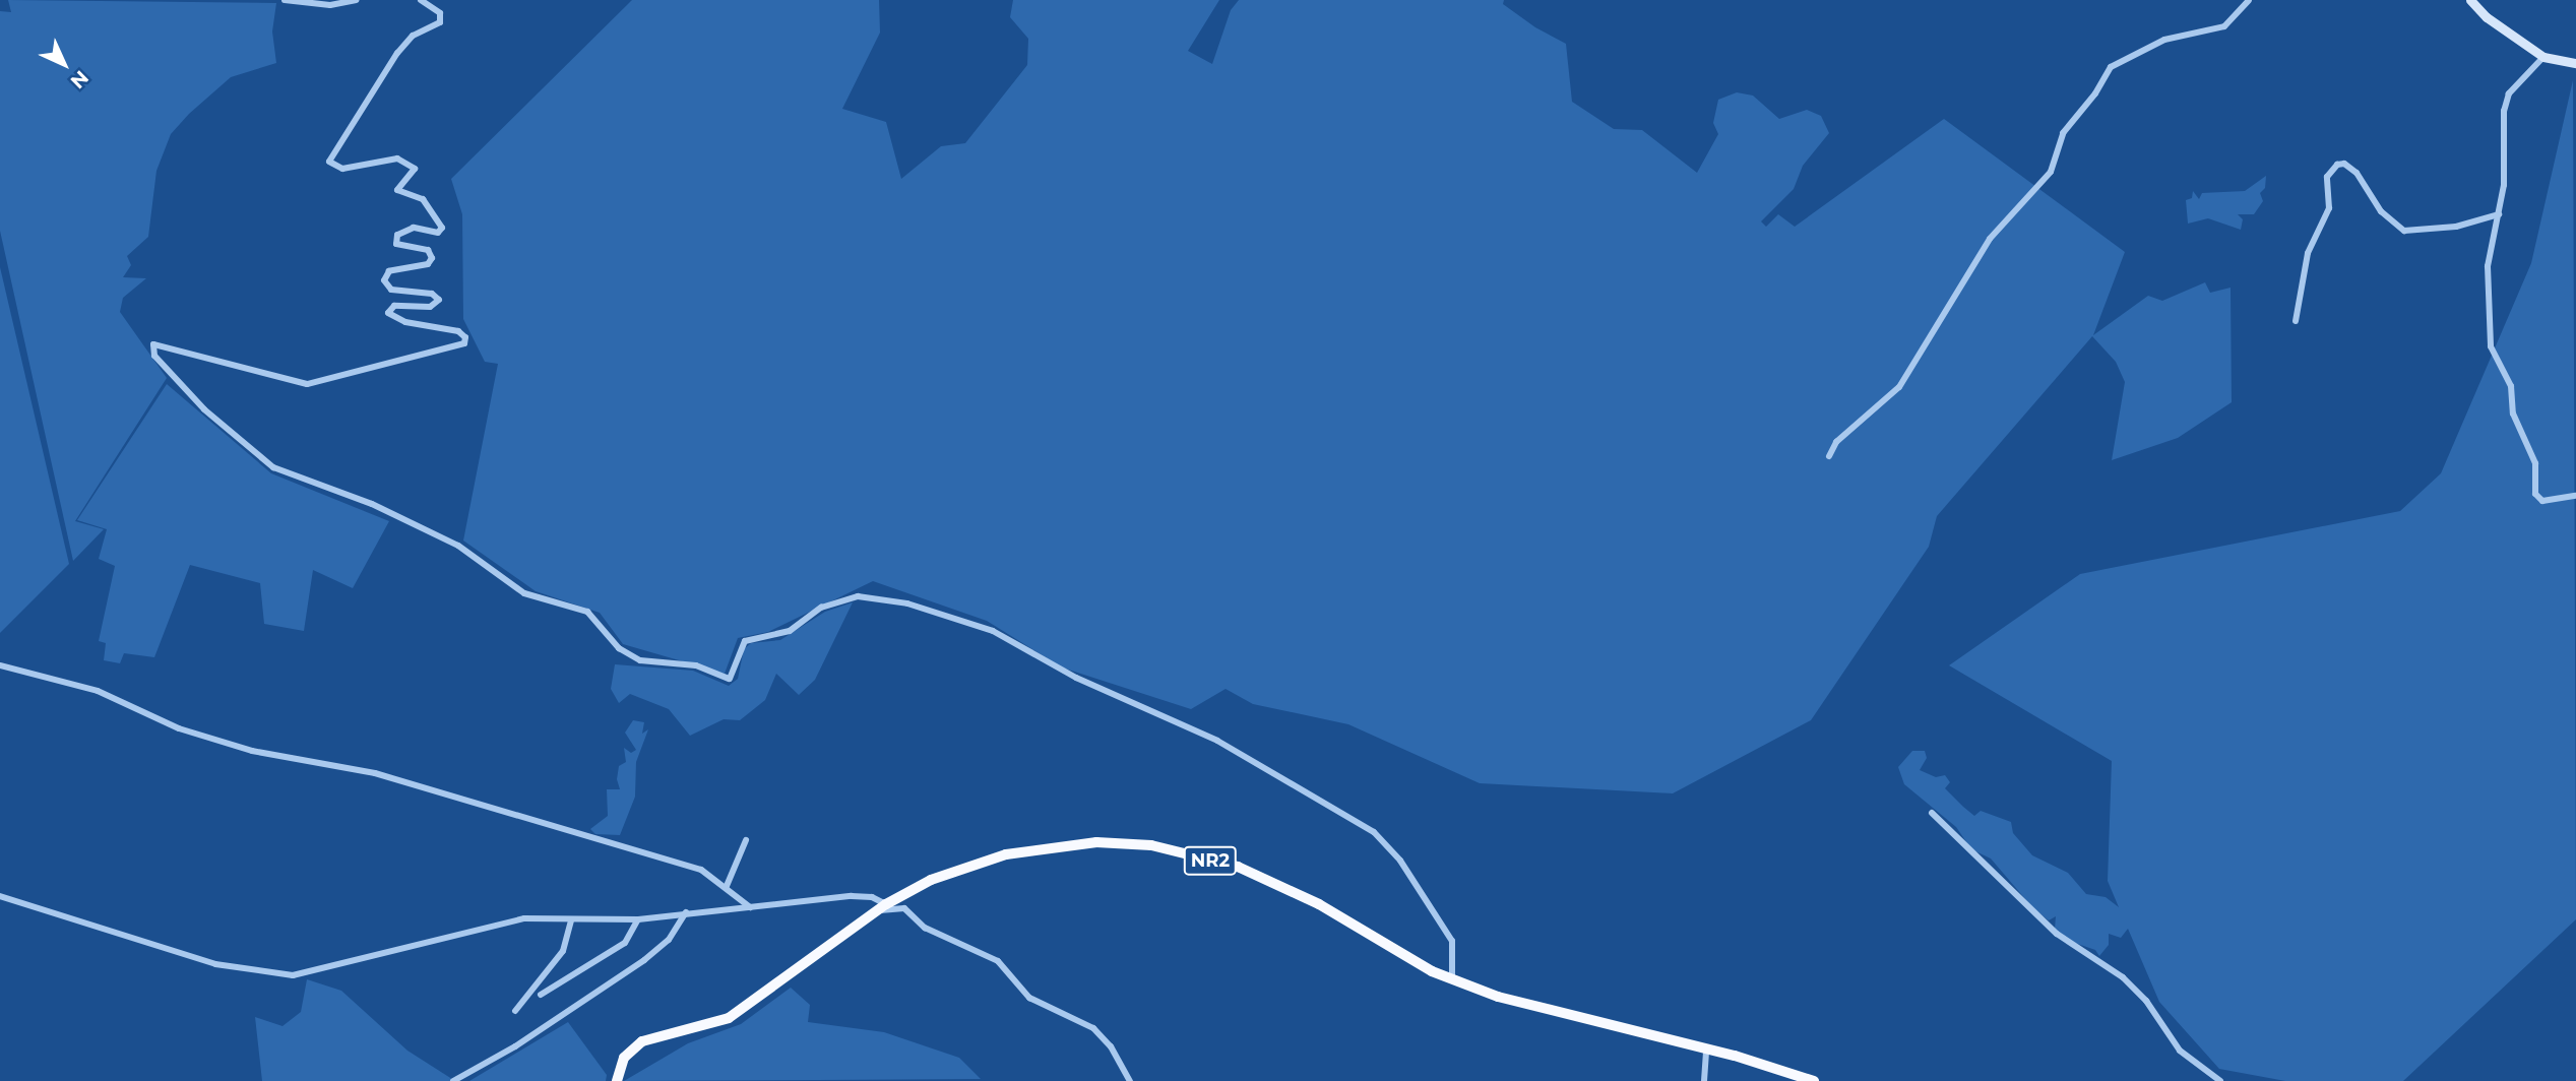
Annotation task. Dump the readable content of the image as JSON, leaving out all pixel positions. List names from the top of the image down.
{
  "streets": {
    "highway": ["NR2"]
  },
  "north": "bottom right"
}
